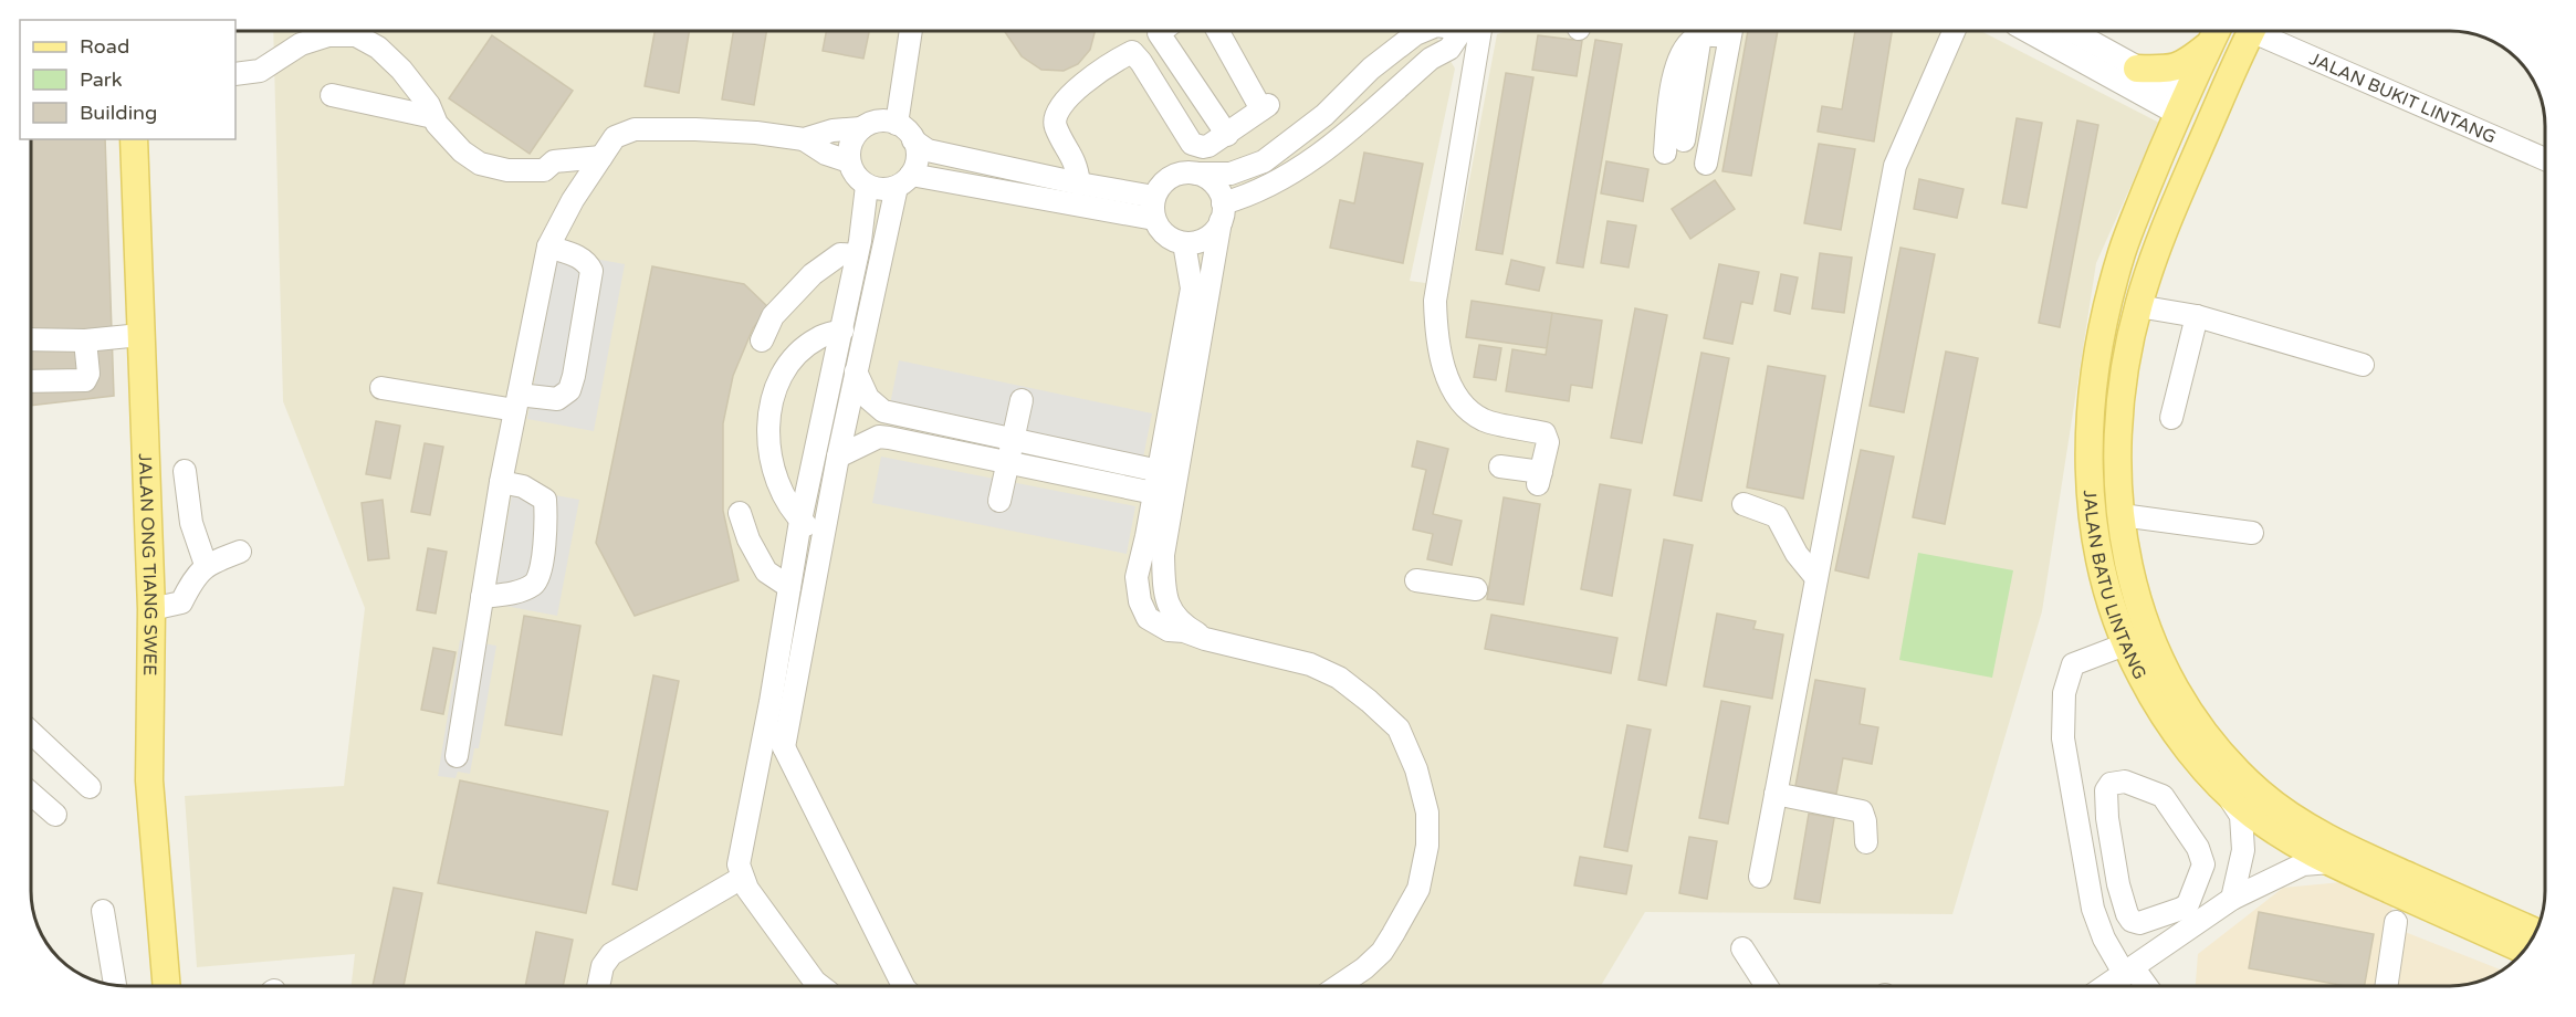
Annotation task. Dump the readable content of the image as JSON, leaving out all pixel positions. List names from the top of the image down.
{
  "streets": {
    "main road": ["JALAN ONG TIANG SWEE", "JALAN BATU LINTANG"],
    "street": ["JALAN BUKIT LINTANG"]
  },
  "legend": ["Road", "Park", "Building"]
}
